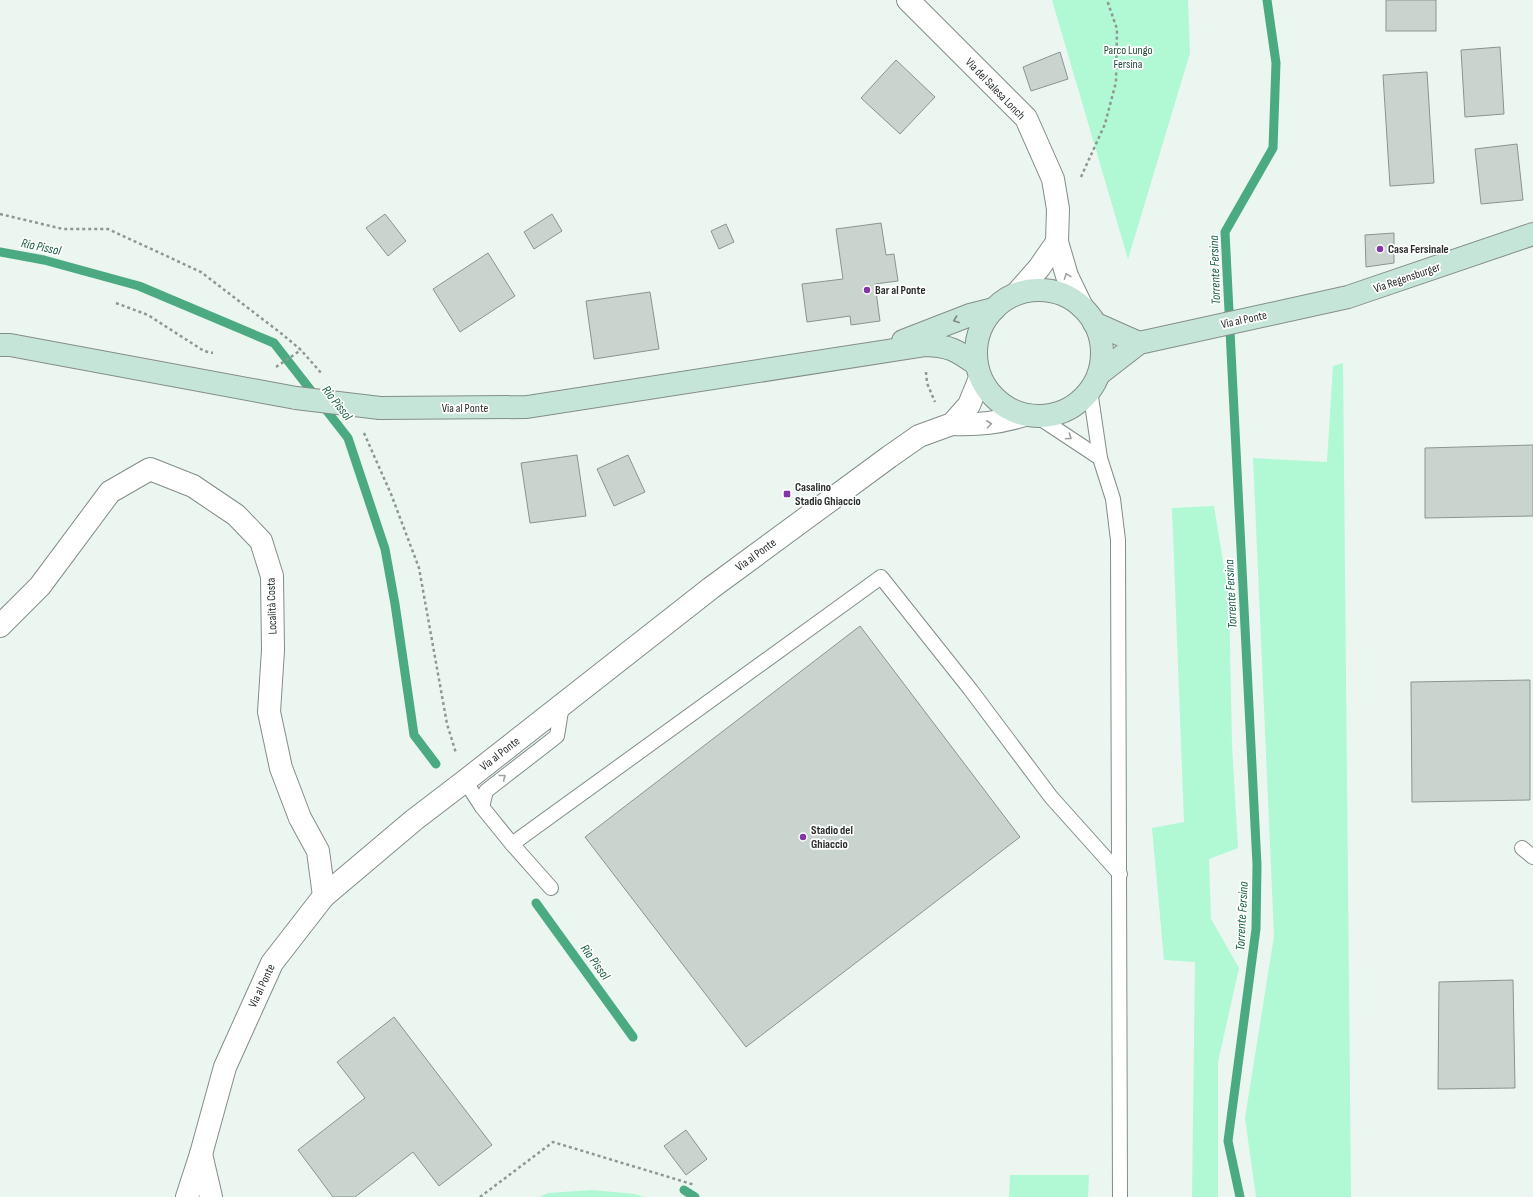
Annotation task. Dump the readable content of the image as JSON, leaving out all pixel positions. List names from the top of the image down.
{
  "streets": {
    "main road": ["Via Regensburger", "Via al Ponte"],
    "street": ["Via del Salesa Lonch", "Località Costa"]
  },
  "crossings": [
    ["Via del Salesa Lonch", "Via al Ponte"],
    ["Via Regensburger", "Via al Ponte"],
    ["Via al Ponte", "Località Costa"]
  ],
  "water": ["Rio Pissol", "Torrente Fersina"],
  "parks": ["Parco Lungo Fersina"],
  "places": {
    "other": ["Casa Fersinale", "Bar al Ponte", "Stadio del Ghiaccio"],
    "transit": ["Casalino Stadio Ghiaccio"]
  }
}
